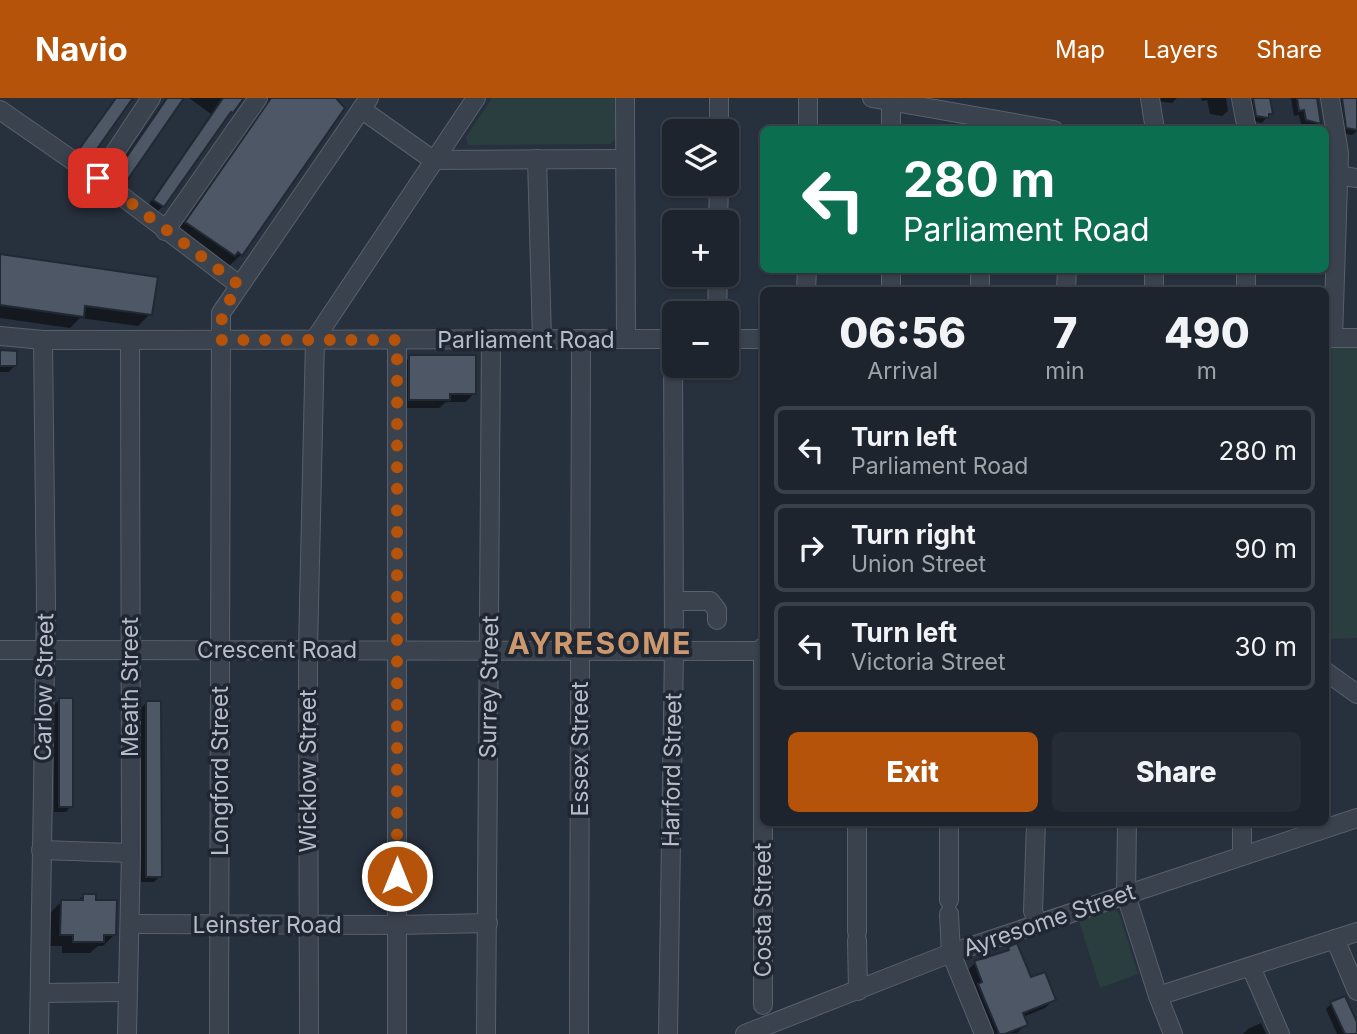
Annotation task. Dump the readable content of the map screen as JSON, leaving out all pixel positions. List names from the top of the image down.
{
  "streets": {
    "street": [
      "Parliament Road",
      "Crescent Road",
      "Carlow Street",
      "Meath Street",
      "Surrey Street",
      "Essex Street",
      "Harford Street",
      "Longford Street",
      "Wicklow Street",
      "Costa Street",
      "Ayresome Street",
      "Leinster Road"
    ]
  },
  "crossings": [
    ["Parliament Road", "Carlow Street"],
    ["Parliament Road", "Meath Street"],
    ["Parliament Road", "Surrey Street"],
    ["Parliament Road", "Essex Street"],
    ["Parliament Road", "Longford Street"],
    ["Parliament Road", "Wicklow Street"],
    ["Crescent Road", "Carlow Street"],
    ["Crescent Road", "Meath Street"],
    ["Crescent Road", "Surrey Street"],
    ["Crescent Road", "Essex Street"],
    ["Crescent Road", "Harford Street"],
    ["Crescent Road", "Longford Street"],
    ["Crescent Road", "Wicklow Street"],
    ["Meath Street", "Leinster Road"],
    ["Surrey Street", "Leinster Road"],
    ["Longford Street", "Leinster Road"],
    ["Wicklow Street", "Leinster Road"]
  ],
  "districts": ["AYRESOME"],
  "page": {
    "header": "Navio",
    "nav": ["Map", "Layers", "Share"],
    "map_buttons": ["+", "−"],
    "turn": ["280 m", "Parliament Road"],
    "eta": [
      "06:56",
      "Arrival",
      "7",
      "min",
      "490",
      "m"
    ],
    "list": [
      {
        "name": "Turn left",
        "note": "Parliament Road",
        "value": "280 m"
      },
      {
        "name": "Turn right",
        "note": "Union Street",
        "value": "90 m"
      },
      {
        "name": "Turn left",
        "note": "Victoria Street",
        "value": "30 m"
      }
    ],
    "buttons": ["Exit", "Share"]
  }
}
